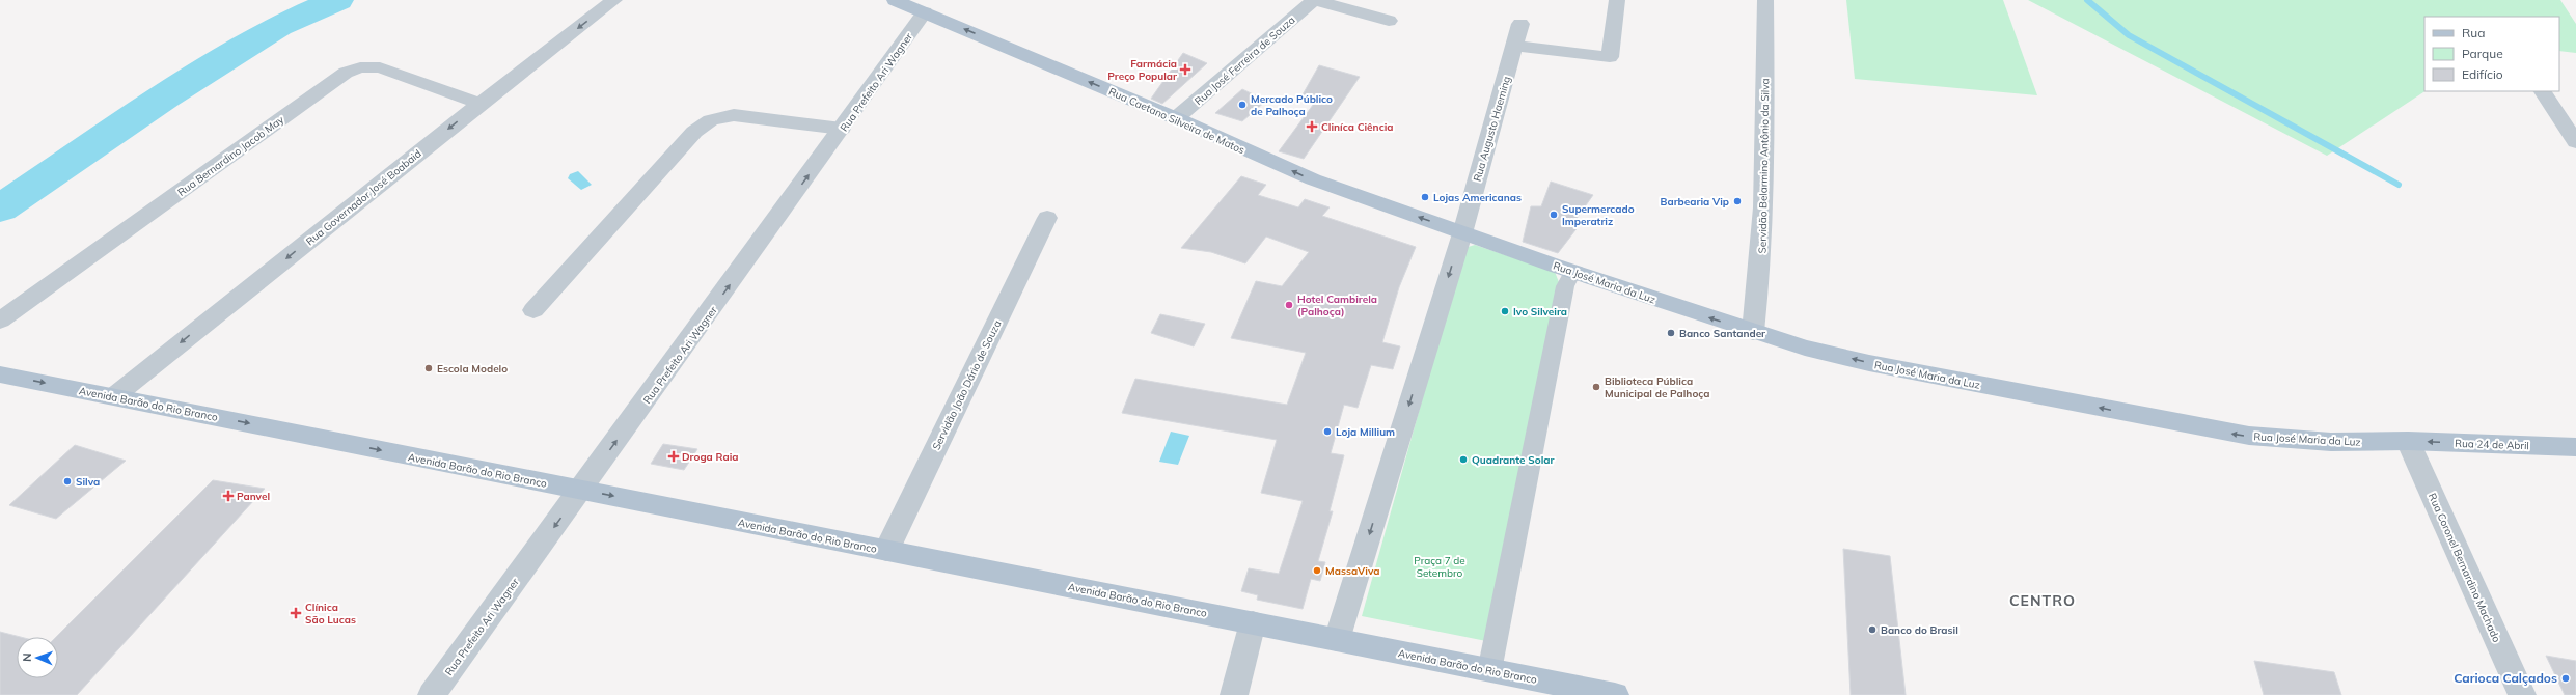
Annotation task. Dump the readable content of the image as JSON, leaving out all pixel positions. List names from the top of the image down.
{
  "streets": {
    "main road": [
      "Rua Caetano Silveira de Matos",
      "Rua José Maria da Luz",
      "Avenida Barão do Rio Branco",
      "Rua 24 de Abril"
    ],
    "street": [
      "Rua José Ferreira de Souza",
      "Rua Prefeito Ari Wagner",
      "Rua Augusto Haeming",
      "Rua Bernardino Jacob May",
      "Servidão Belarmino Antônio da Silva",
      "Rua Governador José Boabaid",
      "Servidão João Dário de Souza",
      "Rua Coronel Bernardino Machado"
    ]
  },
  "crossings": [
    ["Rua José Ferreira de Souza", "Rua Caetano Silveira de Matos"],
    ["Rua Prefeito Ari Wagner", "Rua Caetano Silveira de Matos"],
    ["Rua Prefeito Ari Wagner", "Avenida Barão do Rio Branco"],
    ["Rua Caetano Silveira de Matos", "Rua Augusto Haeming"],
    ["Rua Caetano Silveira de Matos", "Rua José Maria da Luz"],
    ["Rua Augusto Haeming", "Rua José Maria da Luz"],
    ["Rua Bernardino Jacob May", "Rua Governador José Boabaid"],
    ["Servidão Belarmino Antônio da Silva", "Rua José Maria da Luz"],
    ["Rua Governador José Boabaid", "Avenida Barão do Rio Branco"],
    ["Rua José Maria da Luz", "Rua 24 de Abril"],
    ["Rua José Maria da Luz", "Rua Coronel Bernardino Machado"],
    ["Servidão João Dário de Souza", "Avenida Barão do Rio Branco"],
    ["Rua 24 de Abril", "Rua Coronel Bernardino Machado"]
  ],
  "one_way": [
    "Rua Caetano Silveira de Matos",
    "Rua José Maria da Luz",
    "Avenida Barão do Rio Branco",
    "Rua 24 de Abril"
  ],
  "districts": ["CENTRO"],
  "parks": ["Praça 7 de Setembro"],
  "places": {
    "health": [
      "Farmácia Preço Popular",
      "Cliníca Ciência",
      "Droga Raia",
      "Panvel",
      "Clínica São Lucas"
    ],
    "other": [
      "Mercado Público de Palhoça",
      "Lojas Americanas",
      "Barbearia Vip",
      "Supermercado Imperatriz",
      "Hotel Cambirela (Palhoça)",
      "Ivo Silveira",
      "Banco Santander",
      "Escola Modelo",
      "Biblioteca Pública Municipal de Palhoça",
      "Loja Millium",
      "Quadrante Solar",
      "Silva",
      "MassaViva",
      "Banco do Brasil",
      "Carioca Calçados"
    ]
  },
  "legend": ["Rua", "Parque", "Edifício"],
  "north": "left"
}
